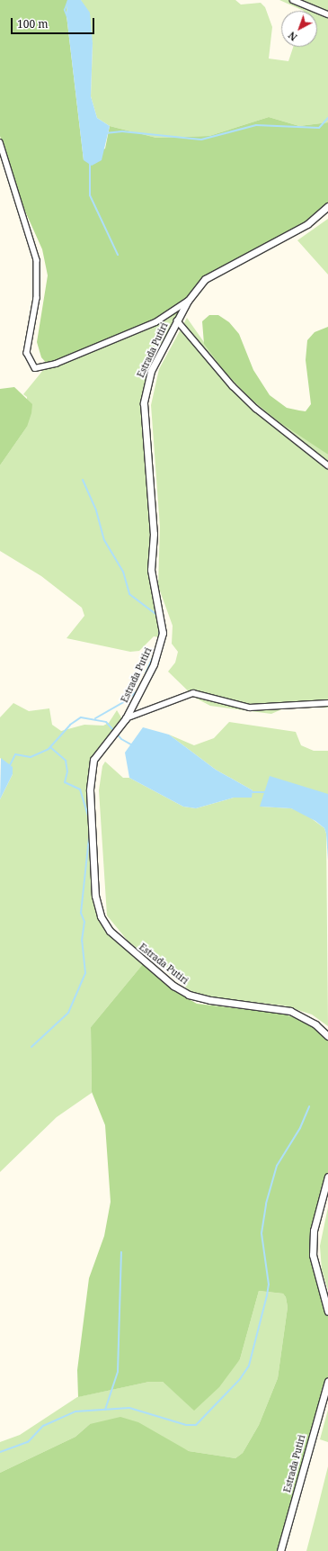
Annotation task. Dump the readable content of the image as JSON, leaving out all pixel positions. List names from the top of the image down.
{
  "streets": {
    "street": ["Estrada Putiri"]
  },
  "scale_bar": "100 m",
  "north": "bottom left"
}
